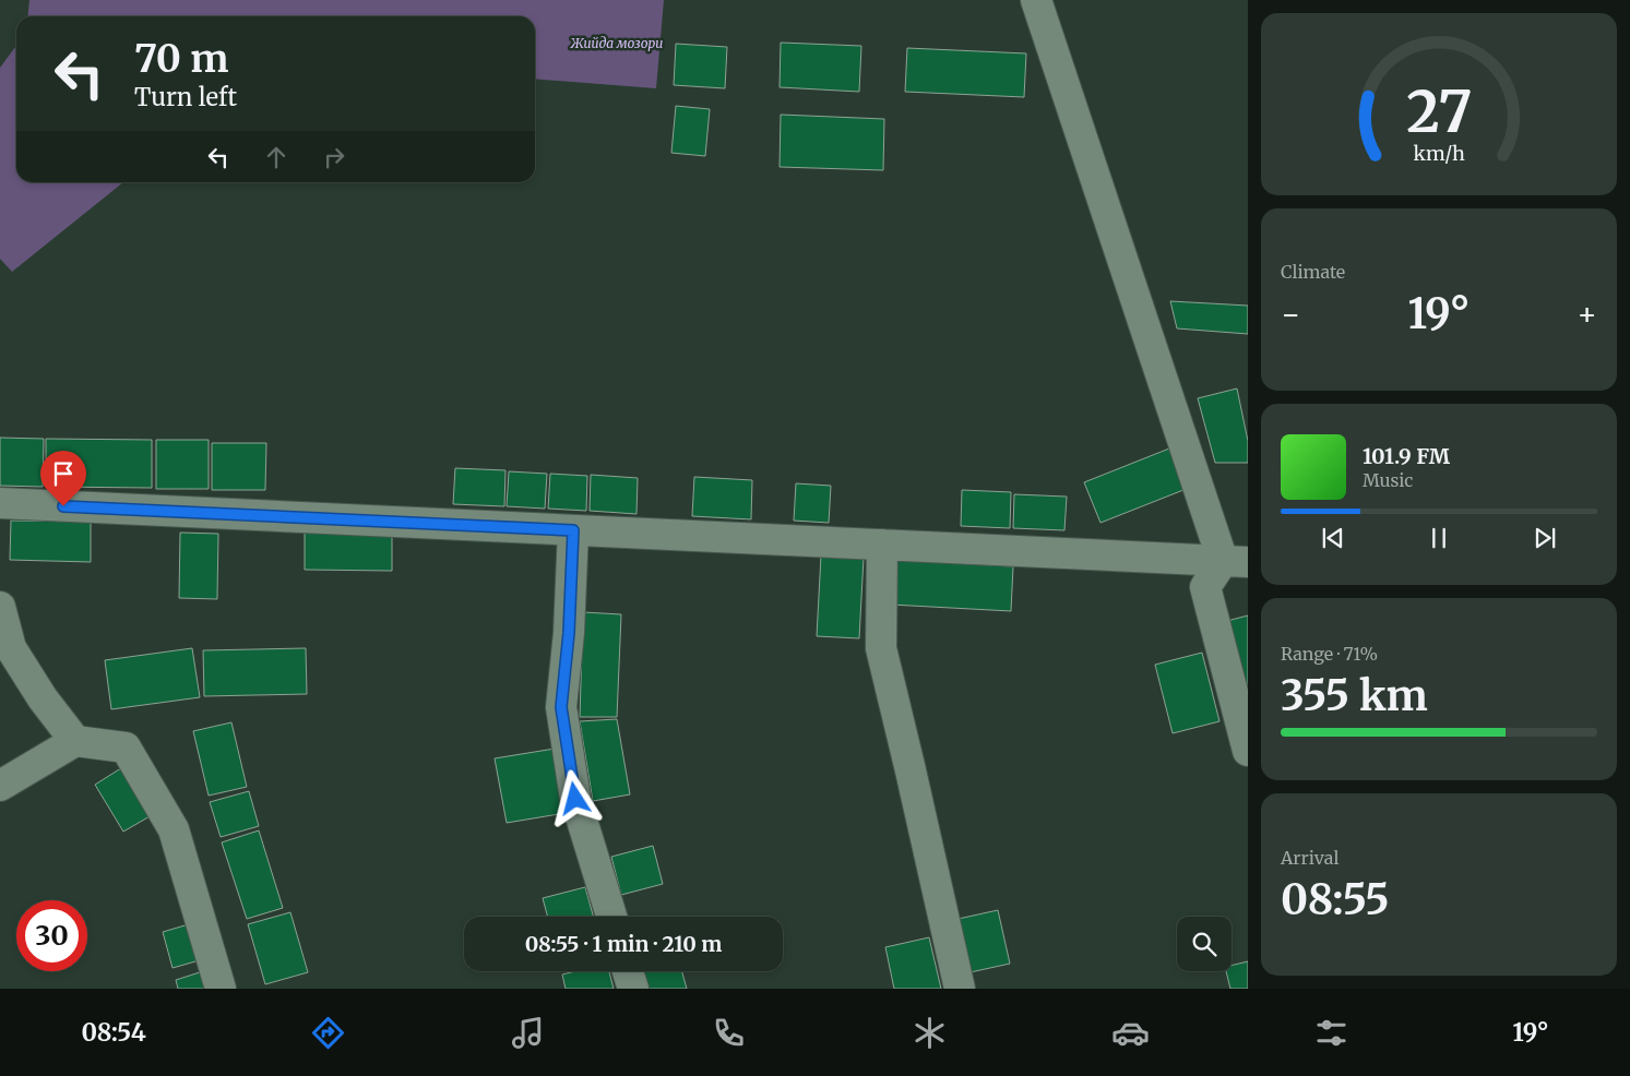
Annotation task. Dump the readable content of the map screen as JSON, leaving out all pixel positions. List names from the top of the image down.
{
  "parks": ["Жийда мозори"],
  "page": {
    "turn": ["70 m", "Turn left"],
    "tile": [
      "Climate",
      ["Range · 71%", "355 km"],
      ["Arrival", "08:55"]
    ],
    "heat": ["−", "19°", "+"],
    "song": ["101.9 FM", "Music"],
    "limit": "30",
    "trip": "08:55 · 1 min · 210 m",
    "tabs": ["08:54", "19°"],
    "gauge": ["27", "km/h"]
  }
}
